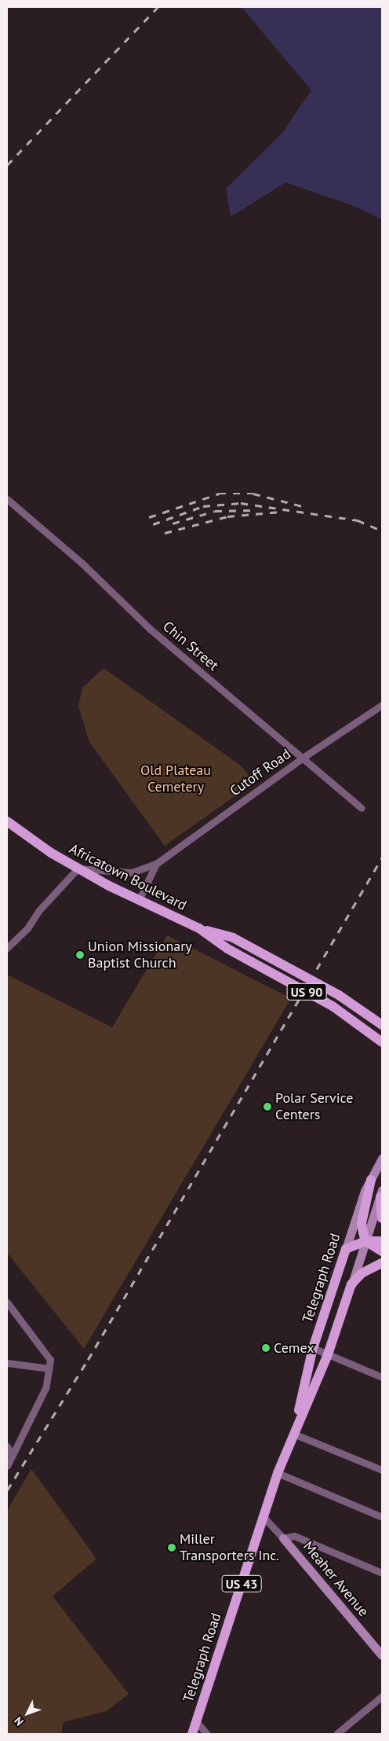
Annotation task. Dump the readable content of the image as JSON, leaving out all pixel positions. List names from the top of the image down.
{
  "streets": {
    "main road": [
      "Africatown Boulevard",
      "US 90",
      "Telegraph Road",
      "US 43"
    ],
    "street": ["Chin Street", "Cutoff Road", "Meaher Avenue"]
  },
  "crossings": [
    ["Chin Street", "Cutoff Road"],
    ["Cutoff Road", "Africatown Boulevard"]
  ],
  "parks": ["Old Plateau Cemetery"],
  "places": [
    "Union Missionary Baptist Church",
    "Polar Service Centers",
    "Cemex",
    "Miller Transporters Inc."
  ],
  "north": "bottom left"
}
